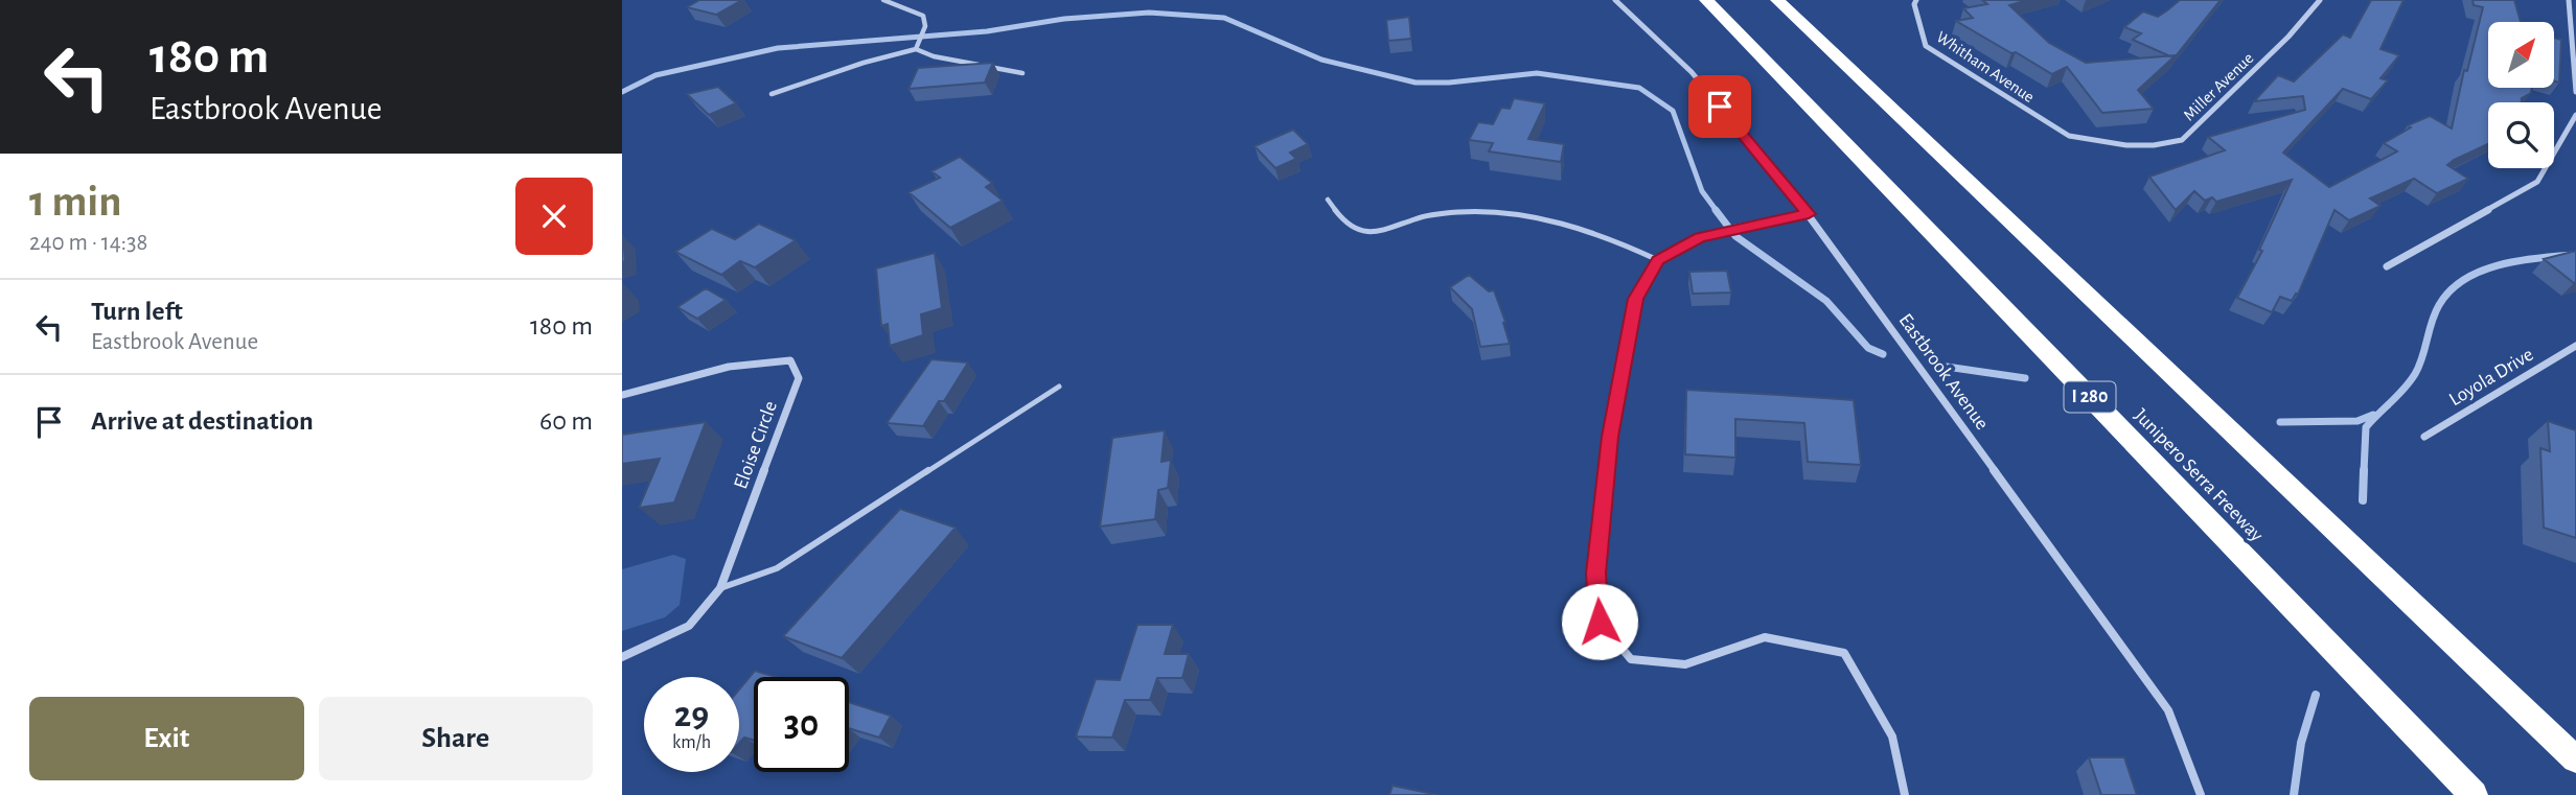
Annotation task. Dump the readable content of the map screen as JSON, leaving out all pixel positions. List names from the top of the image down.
{
  "streets": {
    "highway": ["I 280", "Junipero Serra Freeway"],
    "street": [
      "Whitham Avenue",
      "Miller Avenue",
      "Eastbrook Avenue",
      "Loyola Drive",
      "Eloise Circle"
    ]
  },
  "crossings": [
    ["Whitham Avenue", "Miller Avenue"]
  ],
  "north": "top right",
  "page": {
    "turn": ["180 m", "Eastbrook Avenue"],
    "heading": ["1 min", "240 m · 14:38"],
    "list": [
      {
        "name": "Turn left",
        "note": "Eastbrook Avenue",
        "value": "180 m"
      },
      {
        "name": "Arrive at destination",
        "value": "60 m"
      }
    ],
    "speed": "29 km/h",
    "limit": "30",
    "buttons": ["Exit", "Share"]
  }
}
